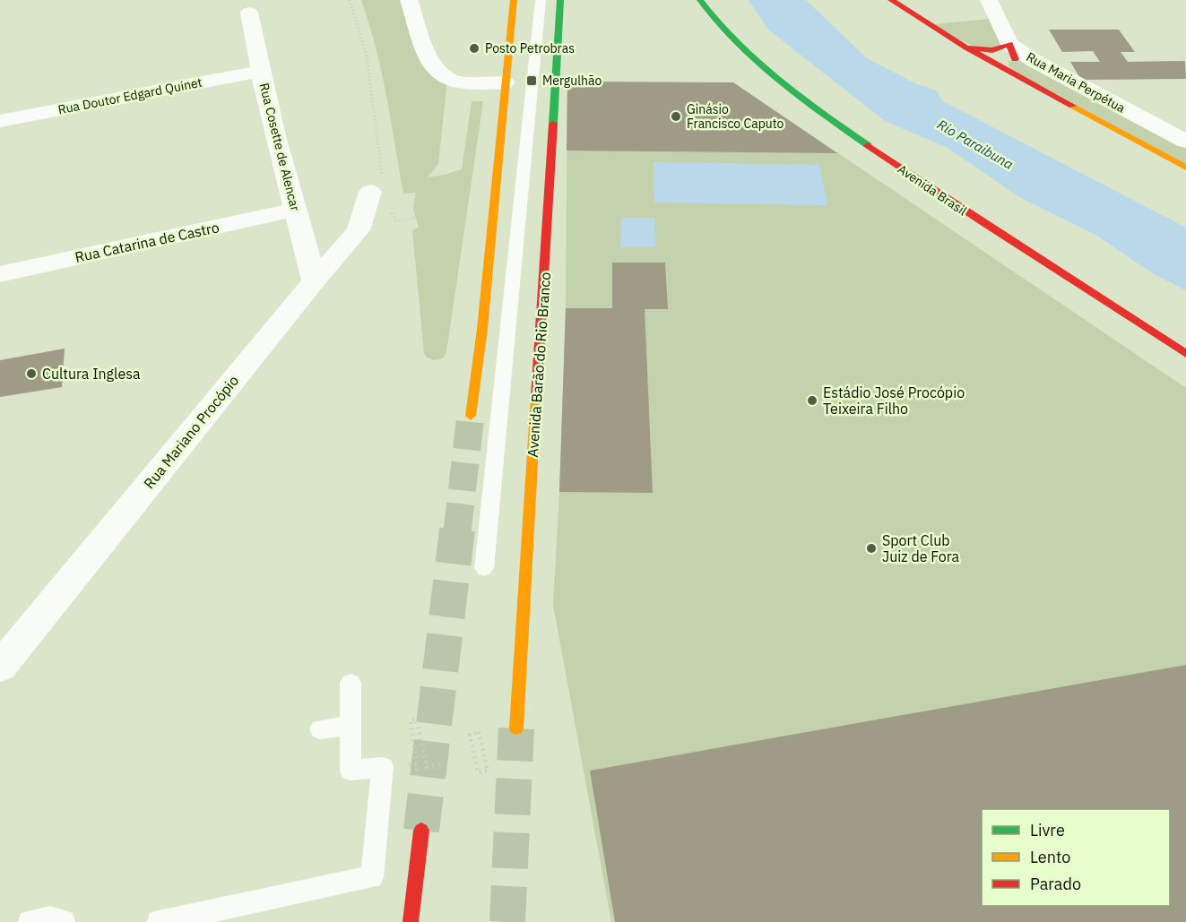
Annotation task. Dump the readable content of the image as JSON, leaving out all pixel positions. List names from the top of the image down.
{
  "streets": {
    "main road": ["Avenida Brasil", "Avenida Barão do Rio Branco"],
    "street": [
      "Rua Maria Perpétua",
      "Rua Doutor Edgard Quinet",
      "Rua Cosette de Alencar",
      "Rua Catarina de Castro",
      "Rua Mariano Procópio"
    ]
  },
  "crossings": [
    ["Rua Doutor Edgard Quinet", "Rua Cosette de Alencar"],
    ["Rua Cosette de Alencar", "Rua Catarina de Castro"],
    ["Rua Cosette de Alencar", "Rua Mariano Procópio"]
  ],
  "water": ["Rio Paraibuna"],
  "places": {
    "other": [
      "Posto Petrobras",
      "Ginásio Francisco Caputo",
      "Cultura Inglesa",
      "Estádio José Procópio Teixeira Filho",
      "Sport Club Juiz de Fora"
    ],
    "transit": ["Mergulhão"]
  },
  "legend": ["Livre", "Lento", "Parado"]
}
